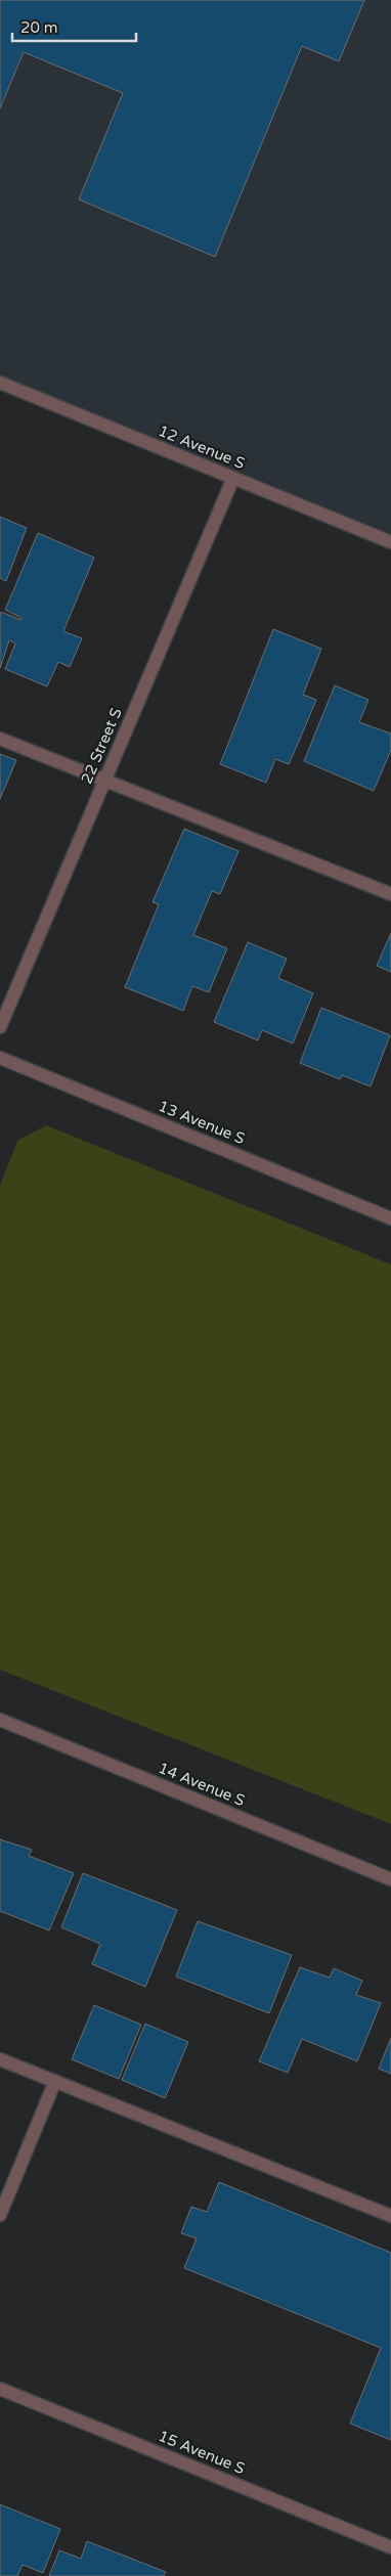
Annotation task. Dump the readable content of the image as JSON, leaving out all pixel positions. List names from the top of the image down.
{
  "streets": {
    "street": [
      "12 Avenue S",
      "22 Street S",
      "13 Avenue S",
      "14 Avenue S",
      "15 Avenue S"
    ]
  },
  "crossings": [
    ["12 Avenue S", "22 Street S"]
  ],
  "scale_bar": "20 m"
}
